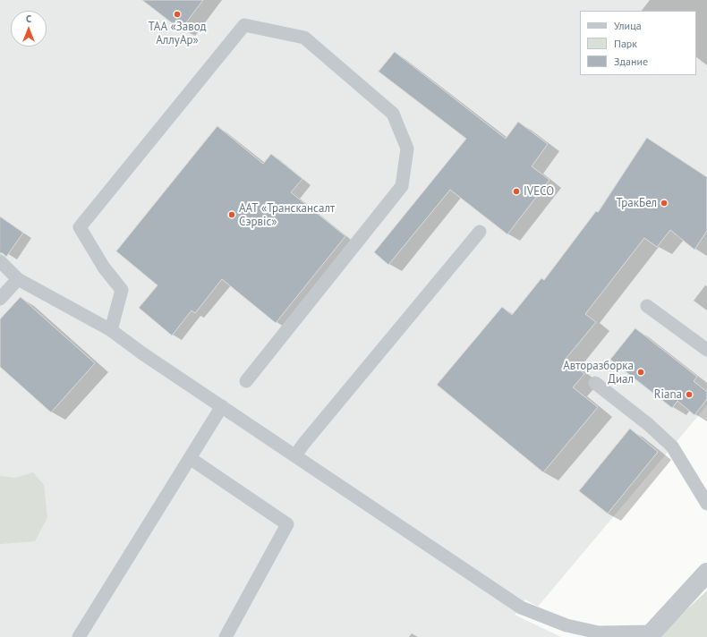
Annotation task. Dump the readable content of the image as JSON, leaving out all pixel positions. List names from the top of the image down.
{
  "places": [
    "ТАА «Завод АллуАр»",
    "IVECO",
    "ТракБел",
    "ААТ «Транскансалт Сэрвіс»",
    "Авторазборка Диал",
    "Riana"
  ],
  "legend": ["Улица", "Парк", "Здание"],
  "north": "top"
}
